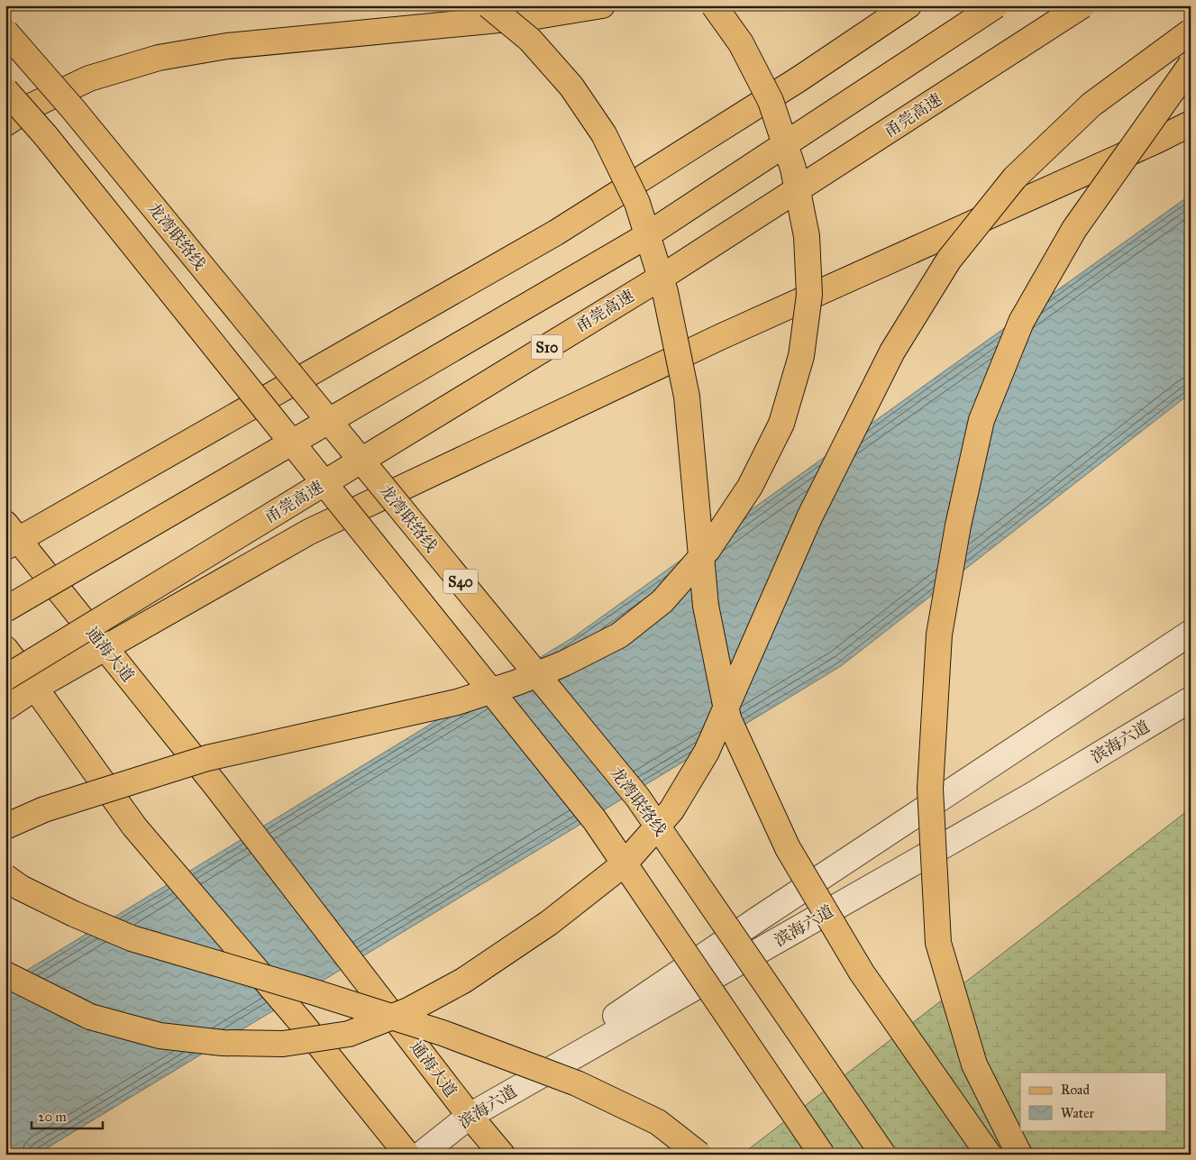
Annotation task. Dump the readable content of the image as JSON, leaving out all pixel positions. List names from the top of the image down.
{
  "streets": {
    "main road": [
      "甬莞高速",
      "龙湾联络线",
      "S10",
      "S40",
      "通海大道"
    ],
    "street": ["滨海六道"]
  },
  "crossings": [
    ["通海大道", "滨海六道"]
  ],
  "legend": ["Road", "Water"],
  "scale_bar": "20 m"
}
